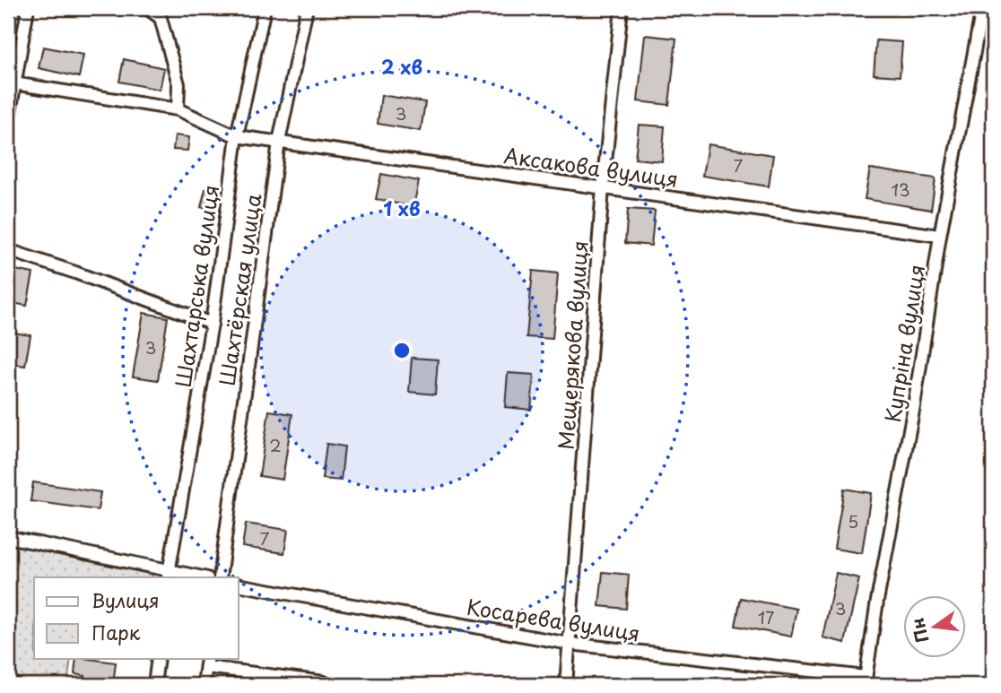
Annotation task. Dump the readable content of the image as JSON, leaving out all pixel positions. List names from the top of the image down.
{
  "streets": {
    "street": [
      "Аксакова вулиця",
      "Шахтарська вулиця",
      "Шахтёрская улица",
      "Купріна вулиця",
      "Мещерякова вулиця",
      "Косарева вулиця"
    ]
  },
  "crossings": [
    ["Аксакова вулиця", "Шахтарська вулиця"],
    ["Аксакова вулиця", "Шахтёрская улица"],
    ["Аксакова вулиця", "Купріна вулиця"],
    ["Аксакова вулиця", "Мещерякова вулиця"],
    ["Купріна вулиця", "Косарева вулиця"],
    ["Мещерякова вулиця", "Косарева вулиця"]
  ],
  "house_numbers": [
    "3",
    "7",
    "13",
    "3",
    "2",
    "5",
    "7",
    "3",
    "17"
  ],
  "legend": ["Вулиця", "Парк"],
  "north": "left",
  "rings": ["2 хв", "1 хв"]
}
